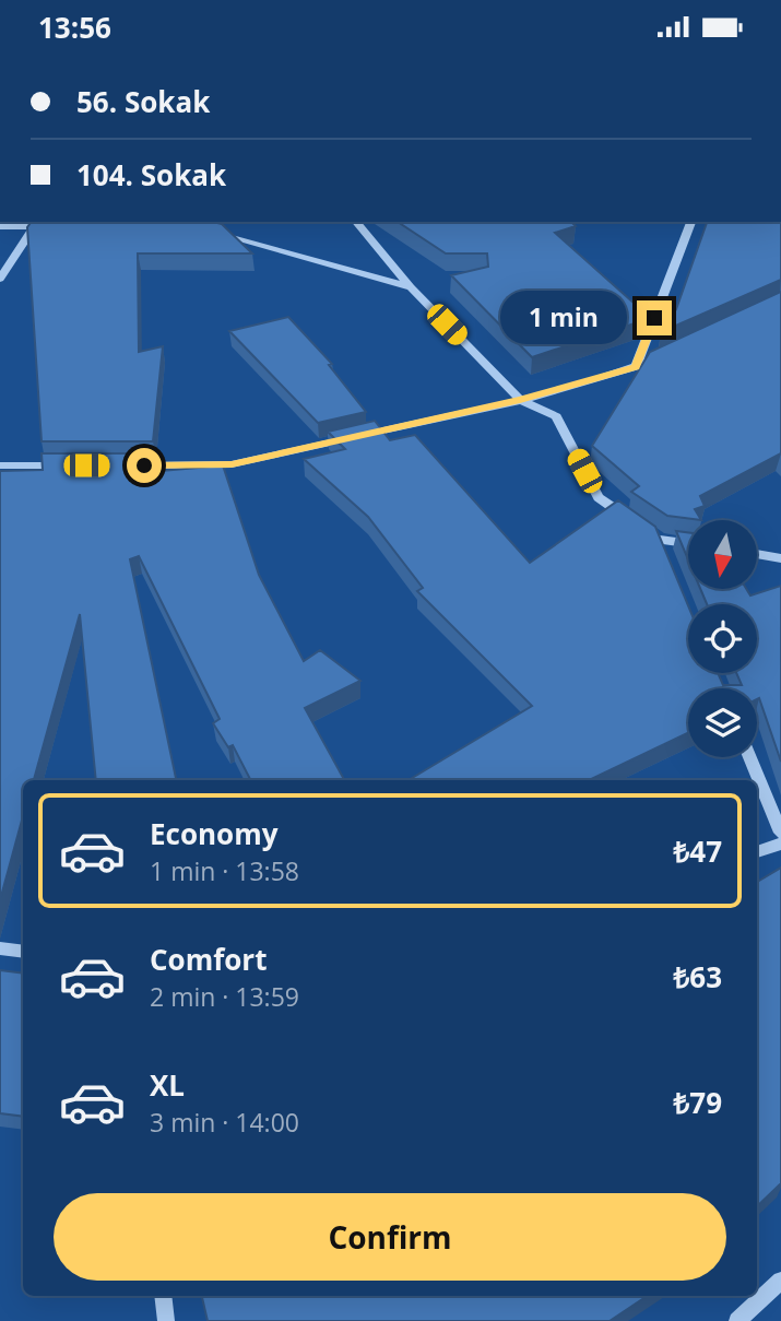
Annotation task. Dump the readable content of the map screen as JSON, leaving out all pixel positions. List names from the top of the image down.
{
  "north": "bottom",
  "page": {
    "status": "13:56",
    "banner": ["56. Sokak", "104. Sokak"],
    "bubble": "1 min",
    "list": [
      {
        "name": "Economy",
        "note": "1 min · 13:58",
        "value": "₺47"
      },
      {
        "name": "Comfort",
        "note": "2 min · 13:59",
        "value": "₺63"
      },
      {
        "name": "XL",
        "note": "3 min · 14:00",
        "value": "₺79"
      }
    ],
    "buttons": "Confirm"
  }
}
